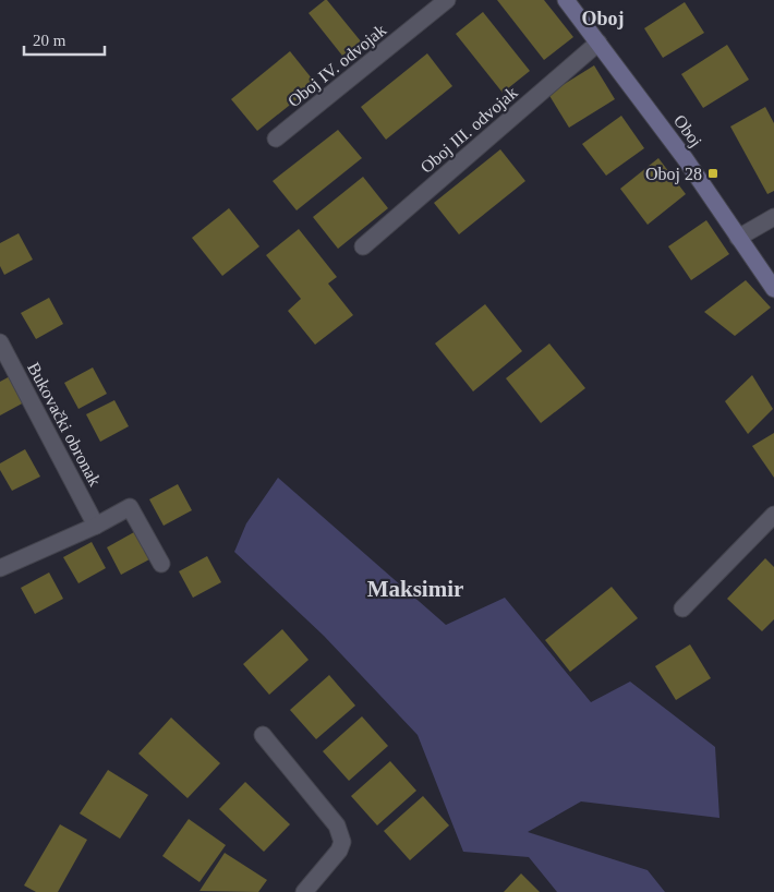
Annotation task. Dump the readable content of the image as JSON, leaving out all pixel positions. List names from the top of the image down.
{
  "streets": {
    "street": [
      "Oboj IV. odvojak",
      "Oboj III. odvojak",
      "Oboj",
      "Bukovački obronak"
    ]
  },
  "crossings": [
    ["Oboj III. odvojak", "Oboj"]
  ],
  "districts": ["Oboj", "Maksimir"],
  "places": {
    "transit": ["Oboj 28"]
  },
  "scale_bar": "20 m"
}
